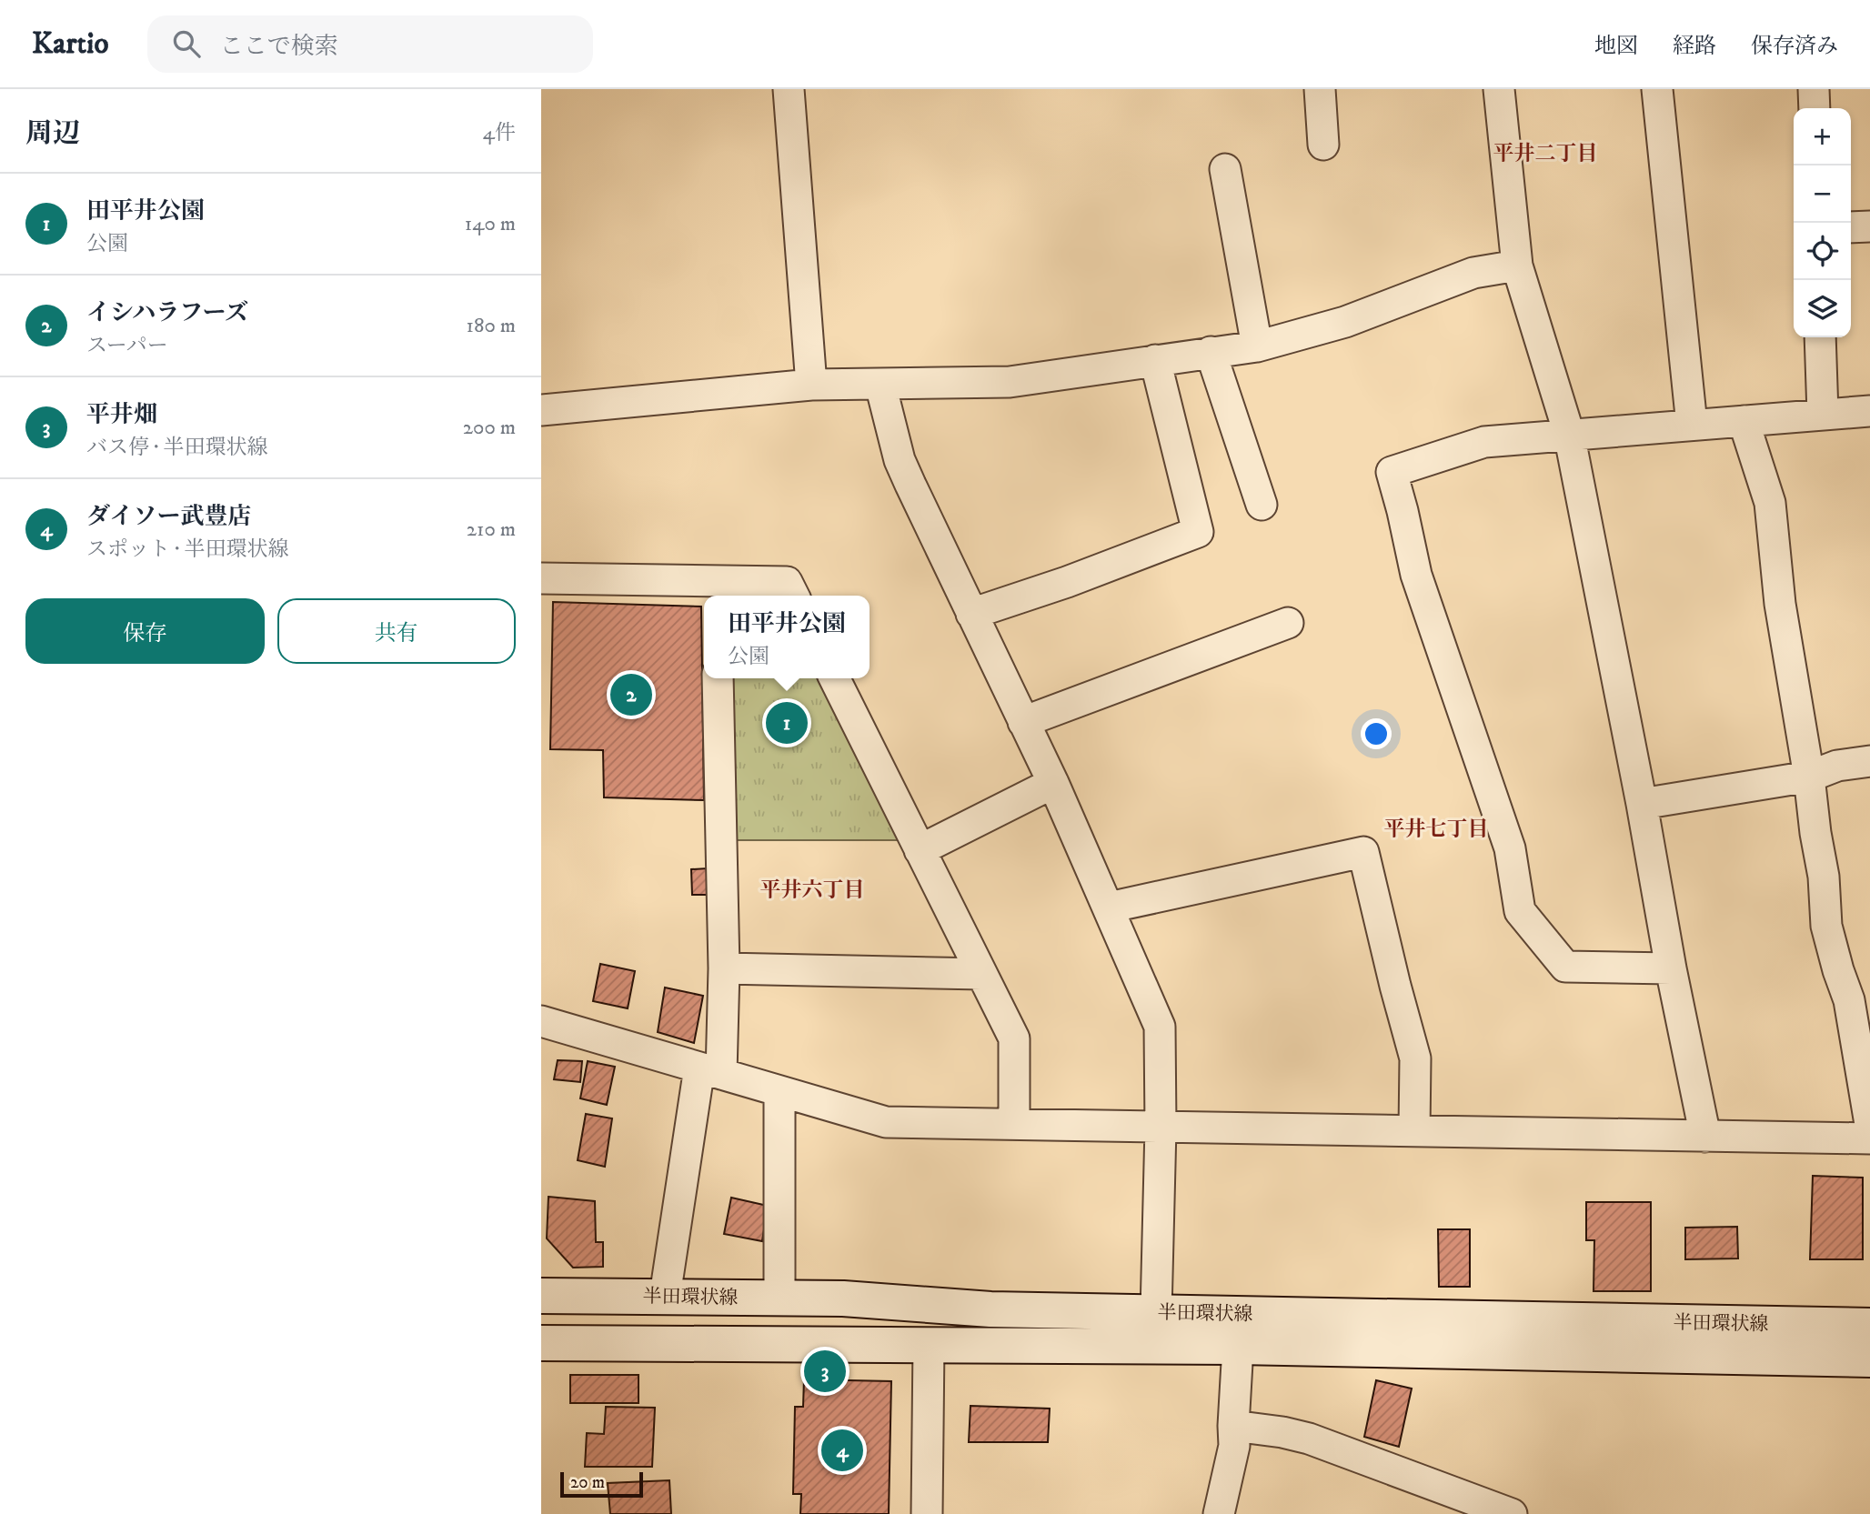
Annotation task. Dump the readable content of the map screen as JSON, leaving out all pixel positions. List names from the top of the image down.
{
  "streets": {
    "main road": ["半田環状線"]
  },
  "districts": ["平井二丁目", "平井七丁目", "平井六丁目"],
  "scale_bar": "20 m",
  "page": {
    "header": "Kartio",
    "search": "ここで検索",
    "nav": ["地図", "経路", "保存済み"],
    "heading": ["周辺", "4件"],
    "map_buttons": ["+", "−"],
    "list": [
      {
        "mark": "1",
        "name": "田平井公園",
        "note": "公園",
        "value": "140 m"
      },
      {
        "mark": "2",
        "name": "イシハラフーズ",
        "note": "スーパー",
        "value": "180 m"
      },
      {
        "mark": "3",
        "name": "平井畑",
        "note": "バス停 · 半田環状線",
        "value": "200 m"
      },
      {
        "mark": "4",
        "name": "ダイソー武豊店",
        "note": "スポット · 半田環状線",
        "value": "210 m"
      }
    ],
    "buttons": ["保存", "共有"],
    "popup": ["田平井公園", "公園"],
    "pins": [
      "2",
      "1",
      "3",
      "4"
    ],
    "scale": "20 m"
  }
}
